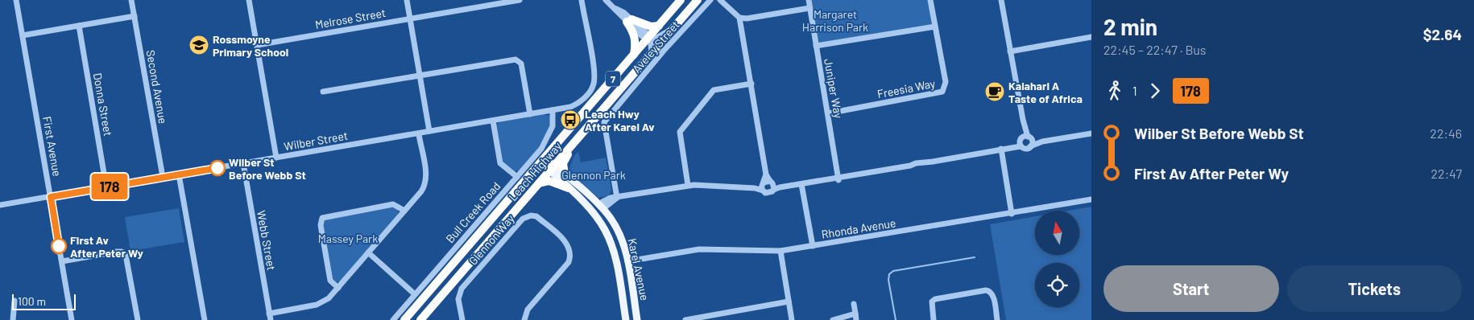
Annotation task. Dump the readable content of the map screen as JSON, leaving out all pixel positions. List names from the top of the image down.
{
  "streets": {
    "highway": ["7", "Leach Highway"],
    "main road": ["Karel Avenue"],
    "street": [
      "Melrose Street",
      "Aveley Street",
      "Second Avenue",
      "Juniper Way",
      "Freesia Way",
      "Donna Street",
      "Wilber Street",
      "First Avenue",
      "Bull Creek Road",
      "Rhonda Avenue",
      "Glennon Way",
      "Webb Street"
    ]
  },
  "crossings": [
    ["Second Avenue", "Wilber Street"],
    ["Juniper Way", "Freesia Way"],
    ["Donna Street", "Wilber Street"],
    ["Wilber Street", "First Avenue"],
    ["Wilber Street", "Bull Creek Road"],
    ["Wilber Street", "Webb Street"],
    ["Leach Highway", "Karel Avenue"],
    ["Rhonda Avenue", "Karel Avenue"]
  ],
  "parks": ["Margaret Harrison Park", "Glennon Park", "Massey Park"],
  "places": {
    "school or university": ["Rossmoyne Primary School"],
    "cafe": ["Kalahari A Taste of Africa"],
    "bus stop": ["Leach Hwy After Karel Av"],
    "other": ["Wilber St Before Webb St", "First Av After Peter Wy"]
  },
  "lines": ["bus line 178"],
  "scale_bar": "100 m",
  "north": "top",
  "page": {
    "on_map": "178",
    "heading": ["2 min", "22:45 – 22:47 · Bus", "$2.64"],
    "legs": ["1", "178"],
    "list": [
      {
        "name": "Wilber St Before Webb St",
        "value": "22:46"
      },
      {
        "name": "First Av After Peter Wy",
        "value": "22:47"
      }
    ],
    "buttons": ["Start", "Tickets"],
    "scale": "100 m"
  }
}
